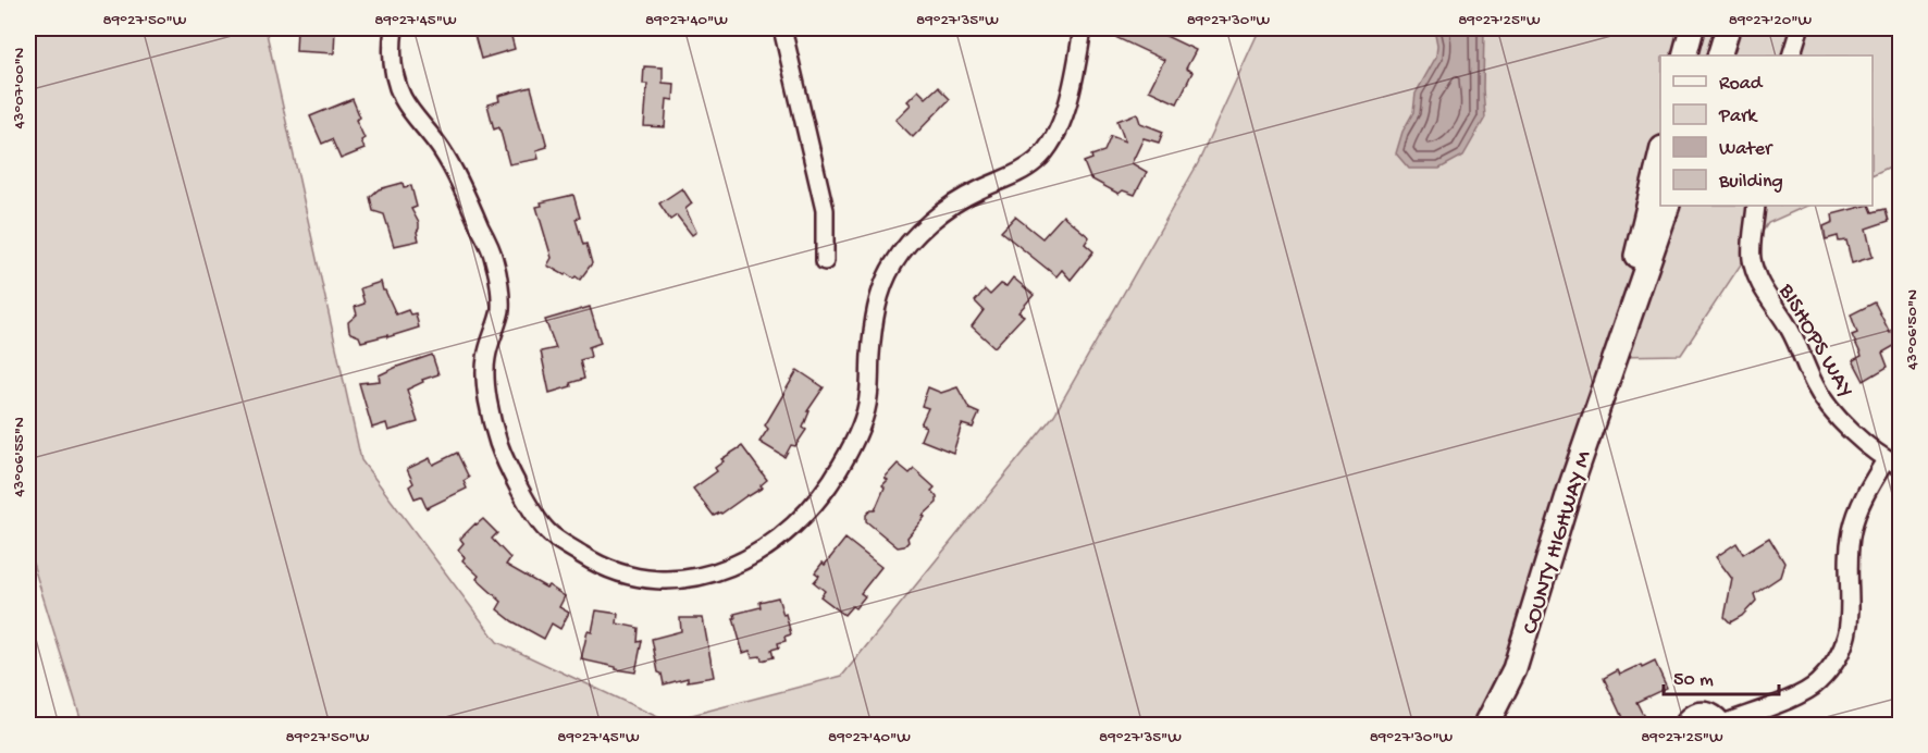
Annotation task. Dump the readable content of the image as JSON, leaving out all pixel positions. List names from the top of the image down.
{
  "streets": {
    "main road": ["COUNTY HIGHWAY M"],
    "street": ["BISHOPS WAY"]
  },
  "legend": [
    "Road",
    "Park",
    "Water",
    "Building"
  ],
  "scale_bar": "50 m",
  "coordinates": [
    "89°27'50\"W",
    "89°27'45\"W",
    "89°27'40\"W",
    "89°27'35\"W",
    "89°27'30\"W",
    "89°27'25\"W",
    "89°27'20\"W",
    "43°07'00\"N",
    "43°06'50\"N",
    "43°06'55\"N"
  ]
}
